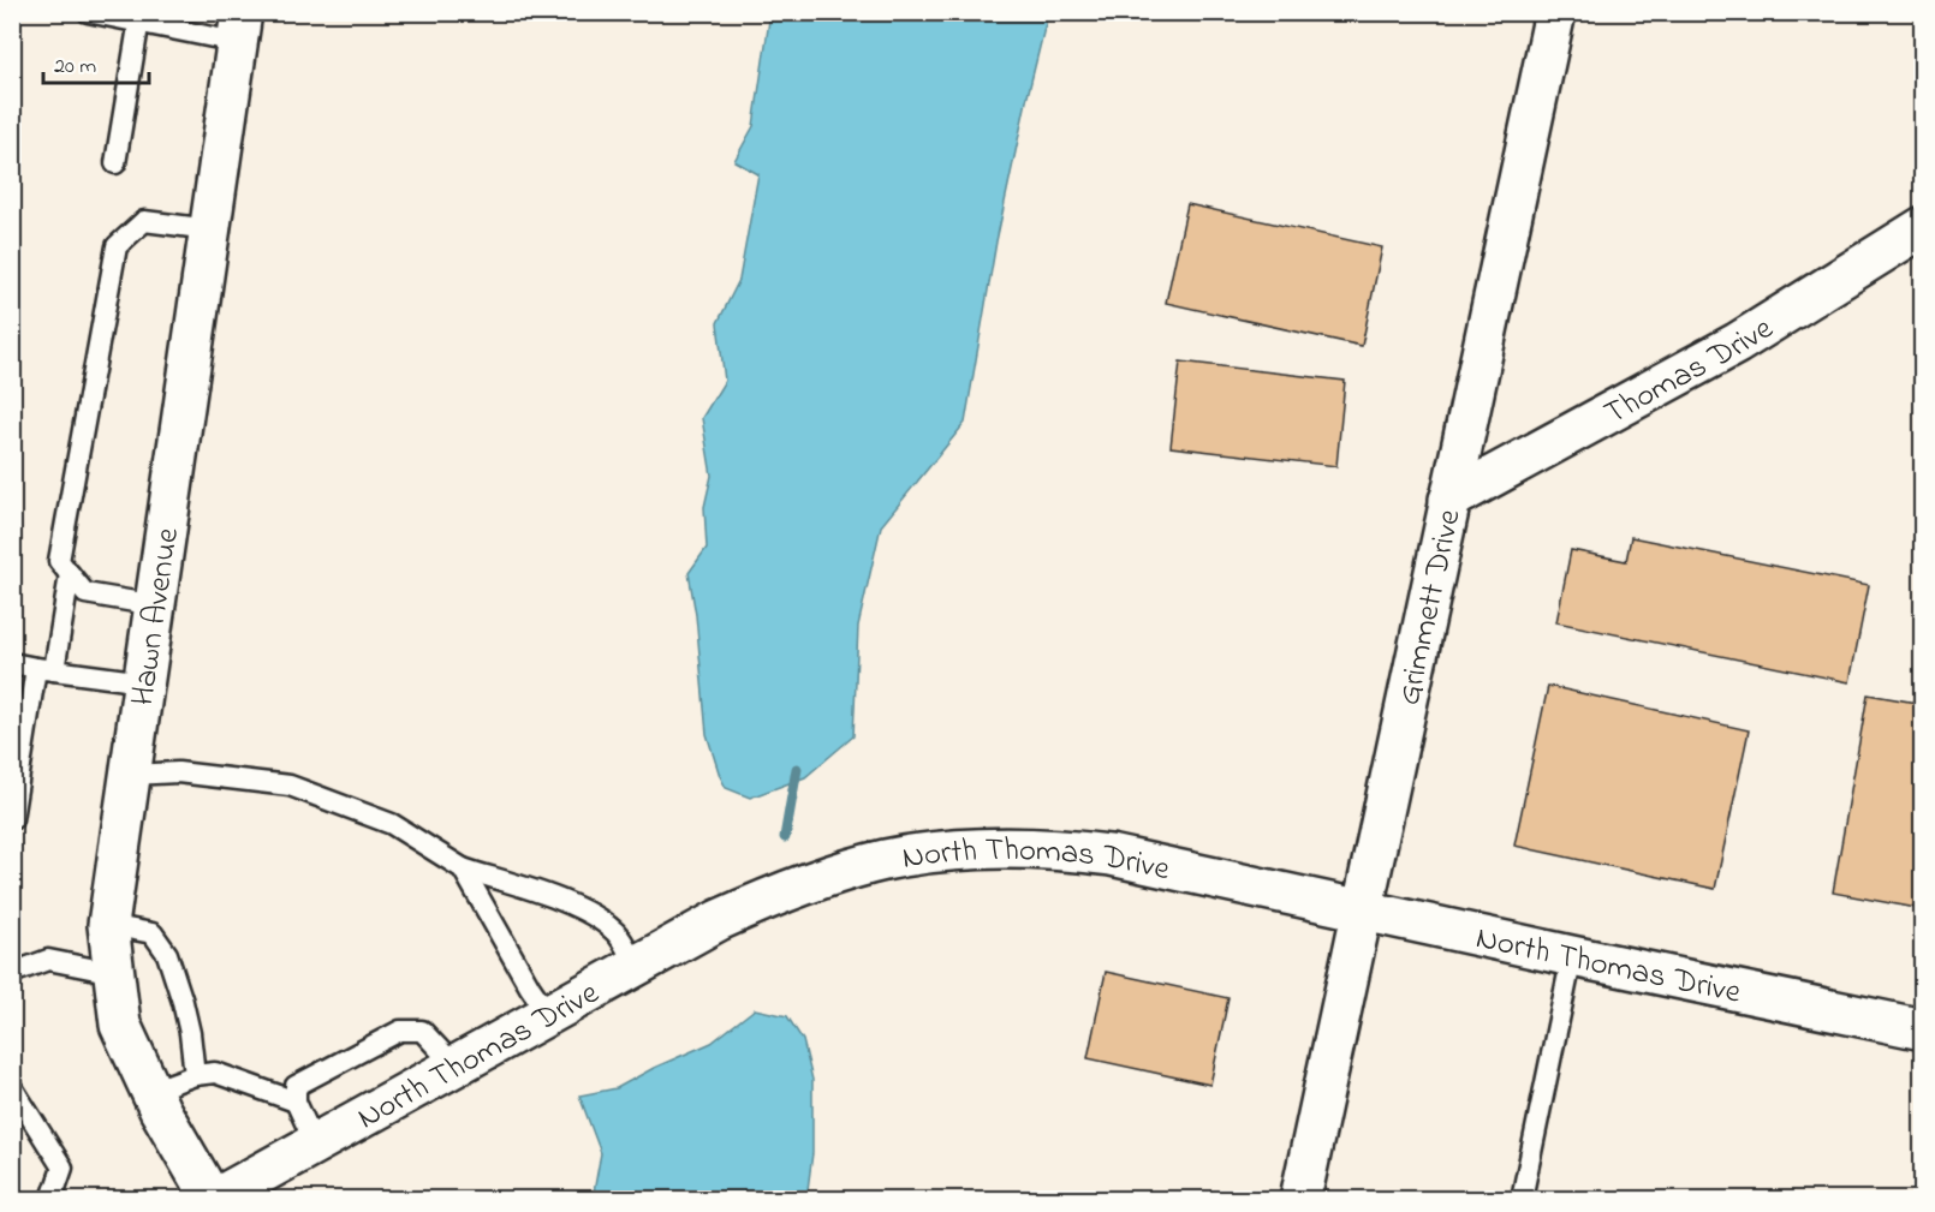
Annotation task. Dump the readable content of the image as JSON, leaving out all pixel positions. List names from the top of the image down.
{
  "streets": {
    "street": [
      "Thomas Drive",
      "Grimmett Drive",
      "Hawn Avenue",
      "North Thomas Drive"
    ]
  },
  "crossings": [
    ["Thomas Drive", "Grimmett Drive"],
    ["Grimmett Drive", "North Thomas Drive"],
    ["Hawn Avenue", "North Thomas Drive"]
  ],
  "scale_bar": "20 m"
}
